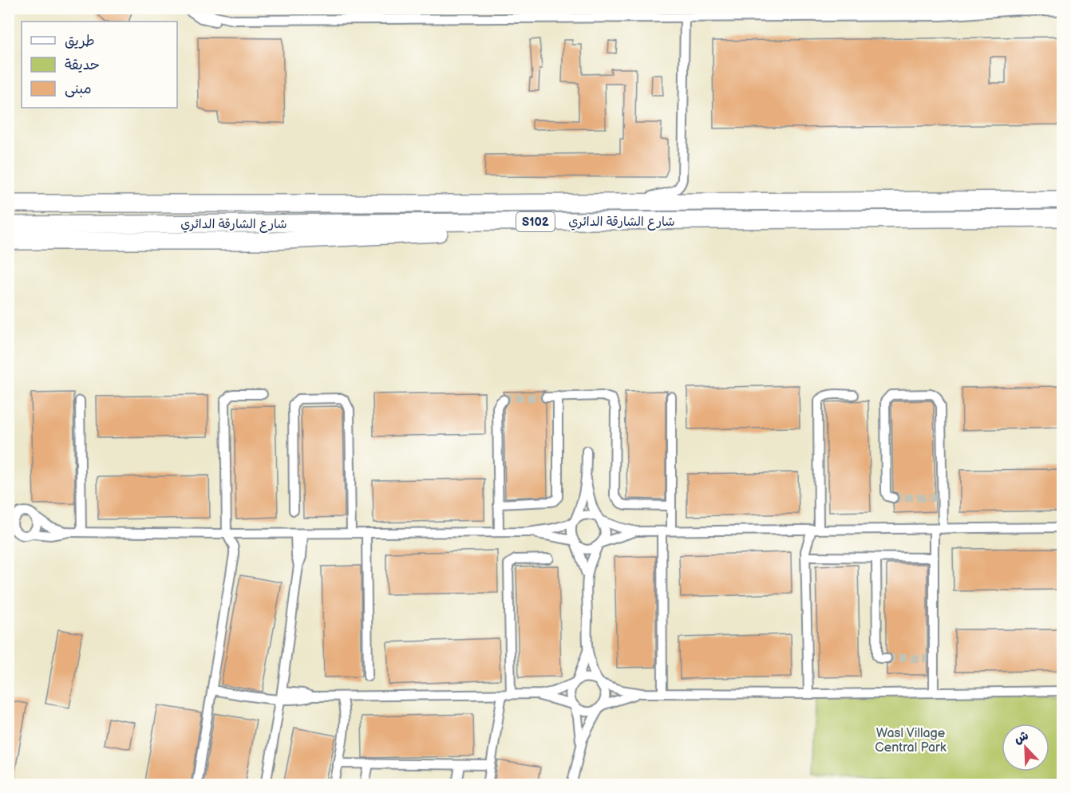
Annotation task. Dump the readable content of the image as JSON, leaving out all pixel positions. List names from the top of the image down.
{
  "streets": {
    "highway": ["شارع الشارقة الدائري", "S102"]
  },
  "parks": ["Wasl Village Central Park"],
  "legend": ["طريق", "حديقة", "مبنى"],
  "north": "top left"
}
